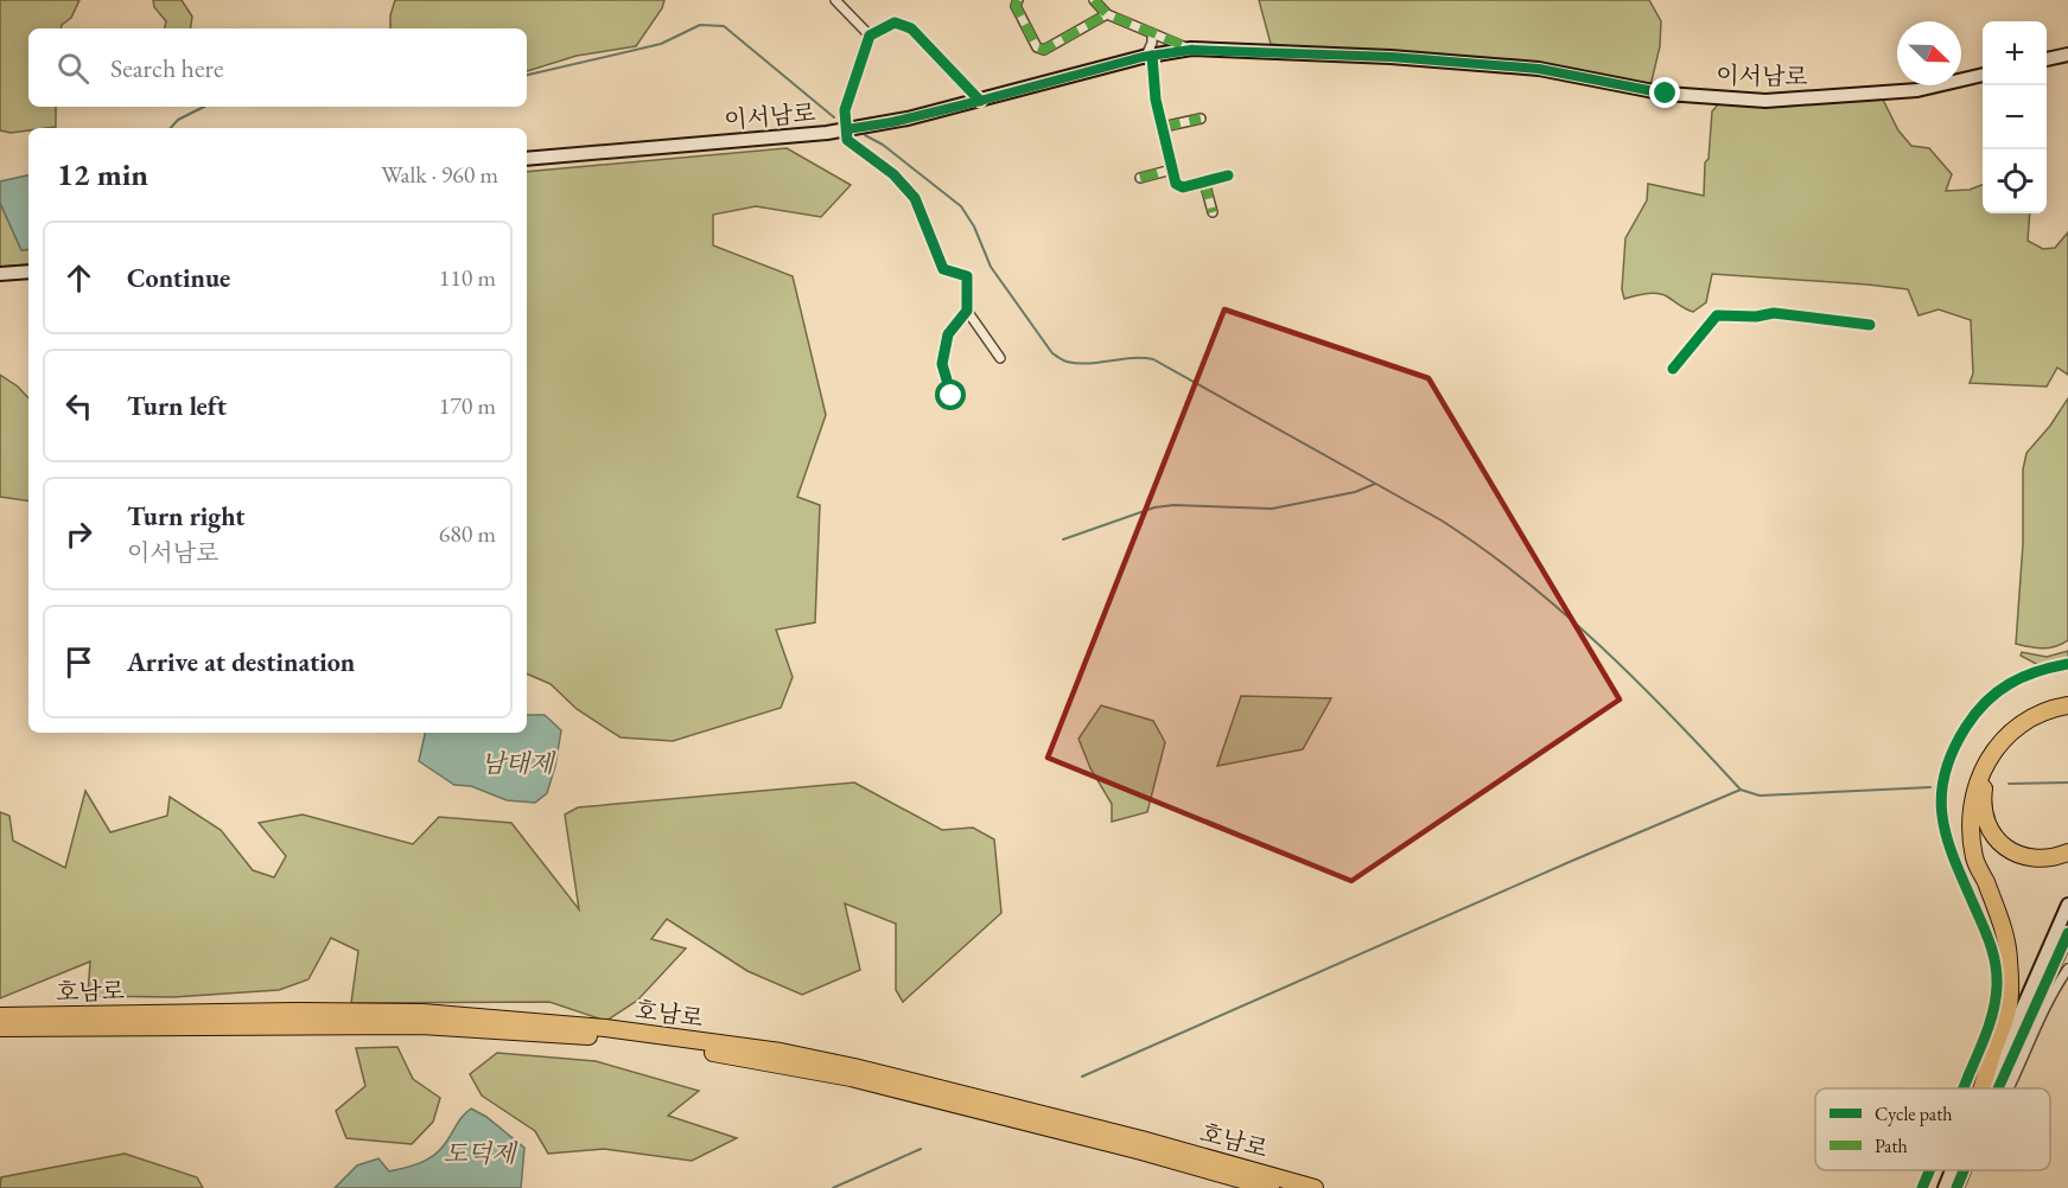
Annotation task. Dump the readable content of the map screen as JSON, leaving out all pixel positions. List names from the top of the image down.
{
  "streets": {
    "highway": ["호남로"],
    "main road": ["이서남로"]
  },
  "water": ["남태제", "도덕제"],
  "legend": ["Cycle path", "Path"],
  "north": "bottom right",
  "page": {
    "map_buttons": ["+", "−"],
    "search": "Search here",
    "heading": ["12 min", "Walk · 960 m"],
    "list": [
      ["Continue", "110 m"],
      ["Turn left", "170 m"],
      ["Turn right", "이서남로", "680 m"],
      "Arrive at destination"
    ]
  }
}
